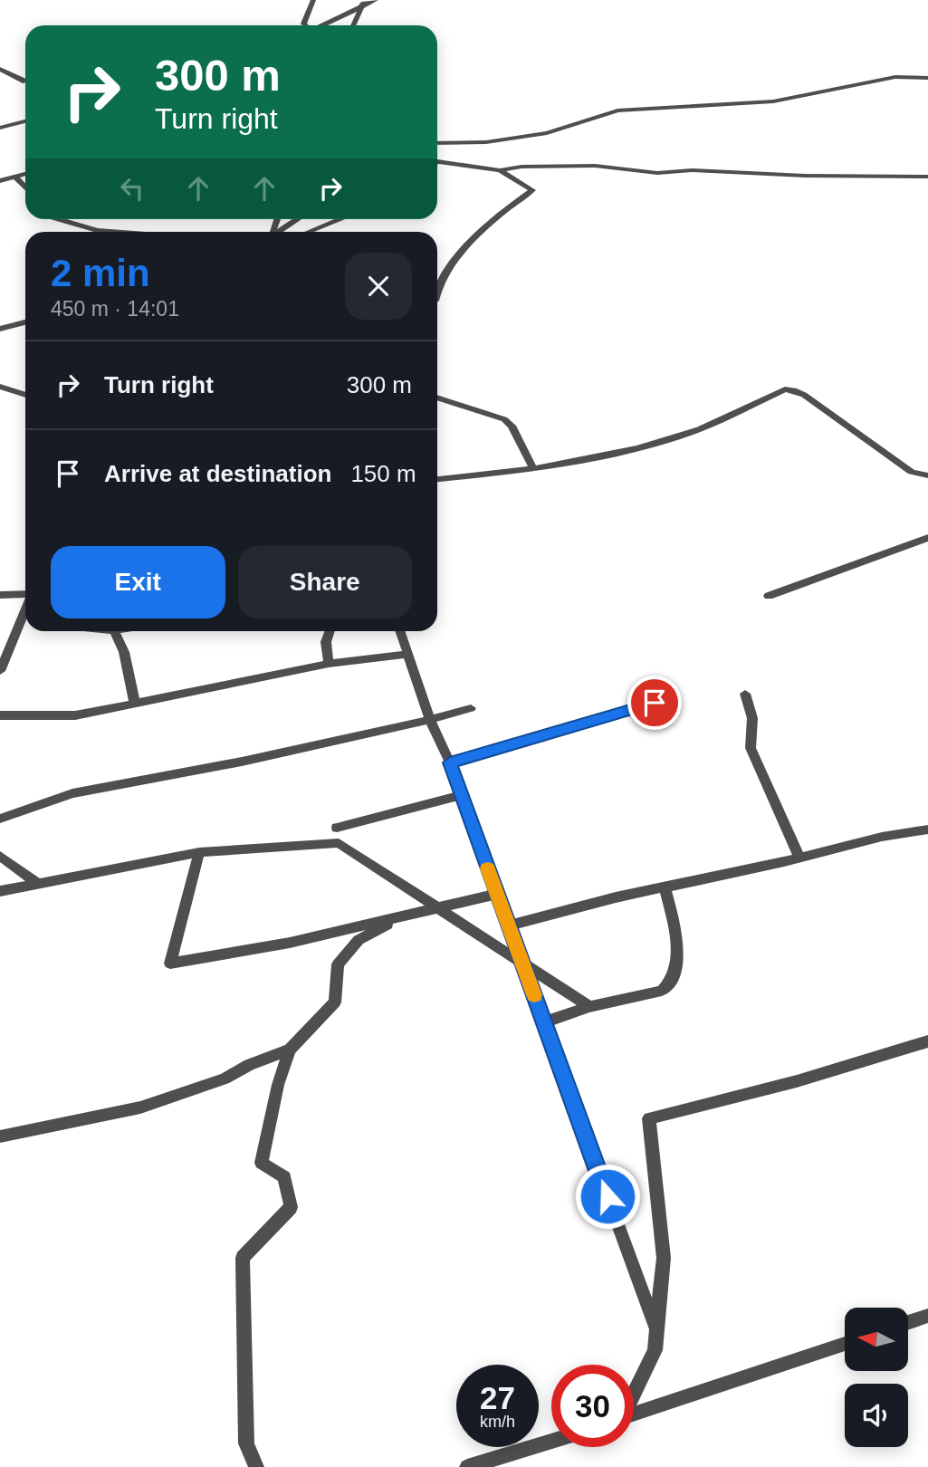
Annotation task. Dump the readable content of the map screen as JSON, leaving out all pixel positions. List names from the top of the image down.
{
  "north": "left",
  "page": {
    "turn": ["300 m", "Turn right"],
    "heading": ["2 min", "450 m · 14:01"],
    "list": [
      {
        "name": "Turn right",
        "value": "300 m"
      },
      {
        "name": "Arrive at destination",
        "value": "150 m"
      }
    ],
    "buttons": ["Exit", "Share"],
    "speed": "27 km/h",
    "limit": "30"
  }
}
